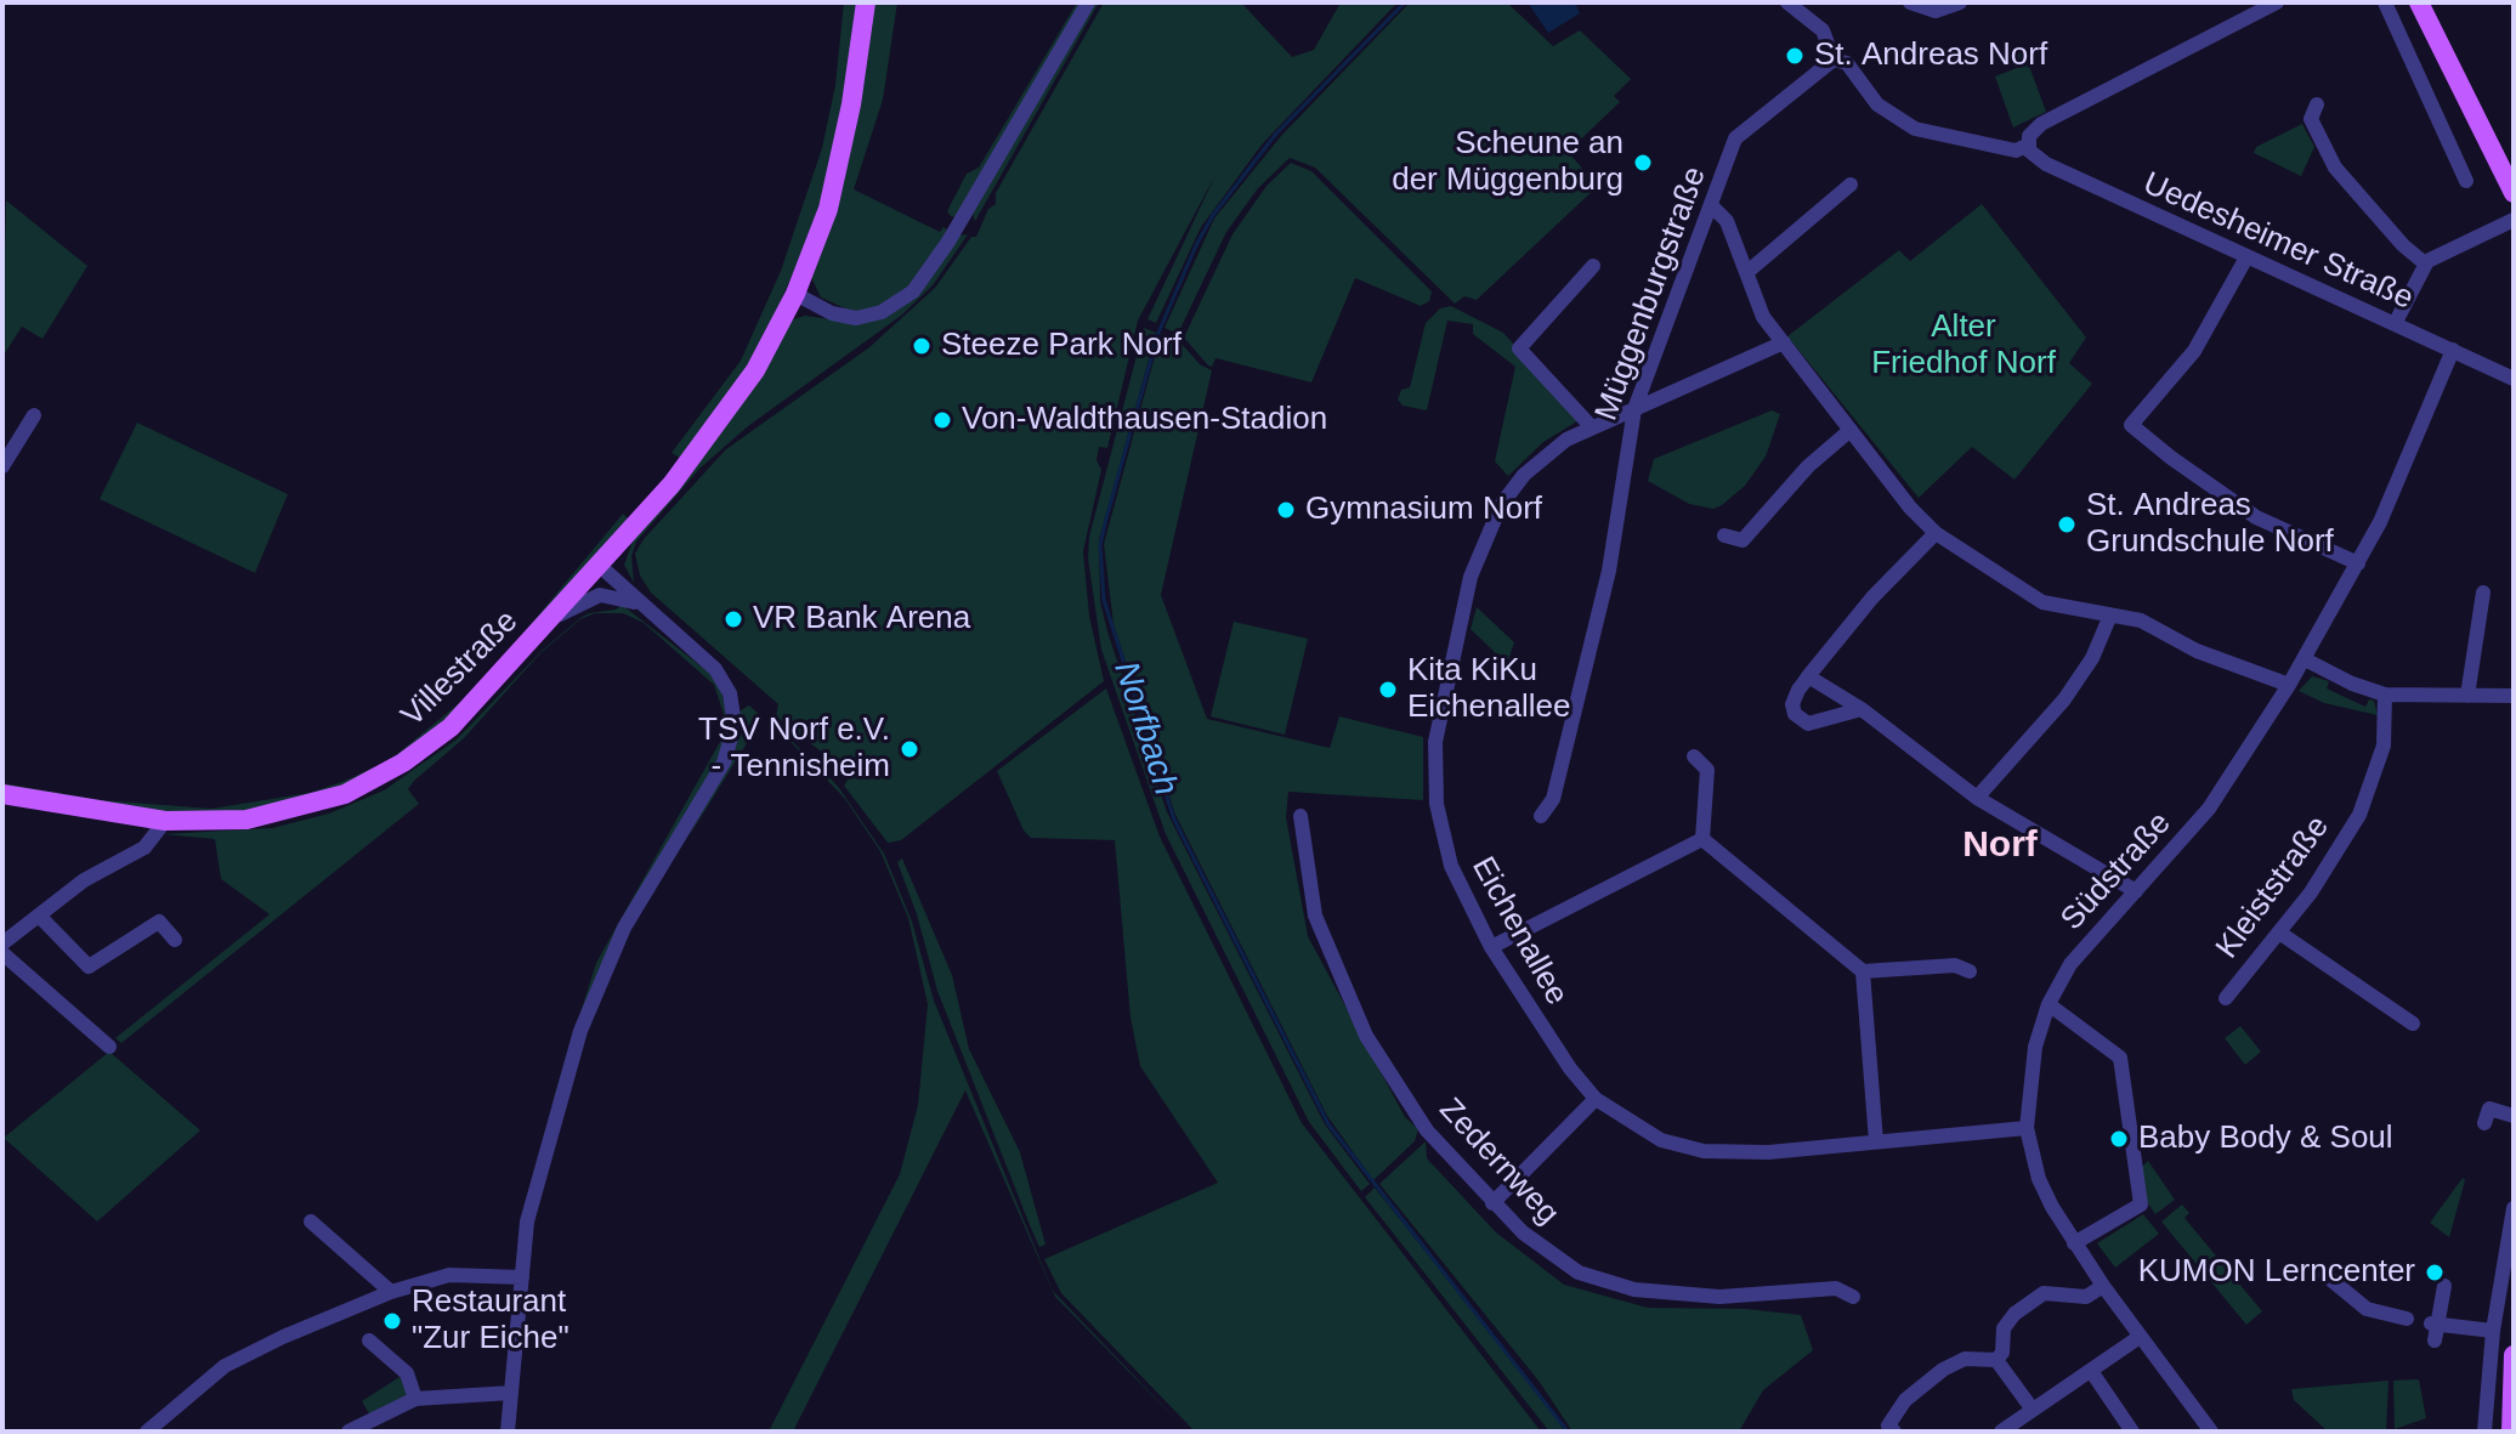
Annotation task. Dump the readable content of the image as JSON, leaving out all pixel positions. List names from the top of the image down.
{
  "streets": {
    "main road": ["Villestraße"],
    "street": [
      "Uedesheimer Straße",
      "Müggenburgstraße",
      "Südstraße",
      "Kleiststraße",
      "Eichenallee",
      "Zedernweg"
    ]
  },
  "crossings": [
    ["Uedesheimer Straße", "Südstraße"],
    ["Müggenburgstraße", "Eichenallee"],
    ["Südstraße", "Eichenallee"]
  ],
  "districts": ["Norf"],
  "water": ["Norfbach"],
  "parks": ["Alter Friedhof Norf"],
  "places": [
    "St. Andreas Norf",
    "Scheune an der Müggenburg",
    "Steeze Park Norf",
    "Von-Waldthausen-Stadion",
    "Gymnasium Norf",
    "St. Andreas Grundschule Norf",
    "VR Bank Arena",
    "Kita KiKu Eichenallee",
    "TSV Norf e.V. - Tennisheim",
    "Baby Body & Soul",
    "KUMON Lerncenter",
    "Restaurant \"Zur Eiche\""
  ]
}
